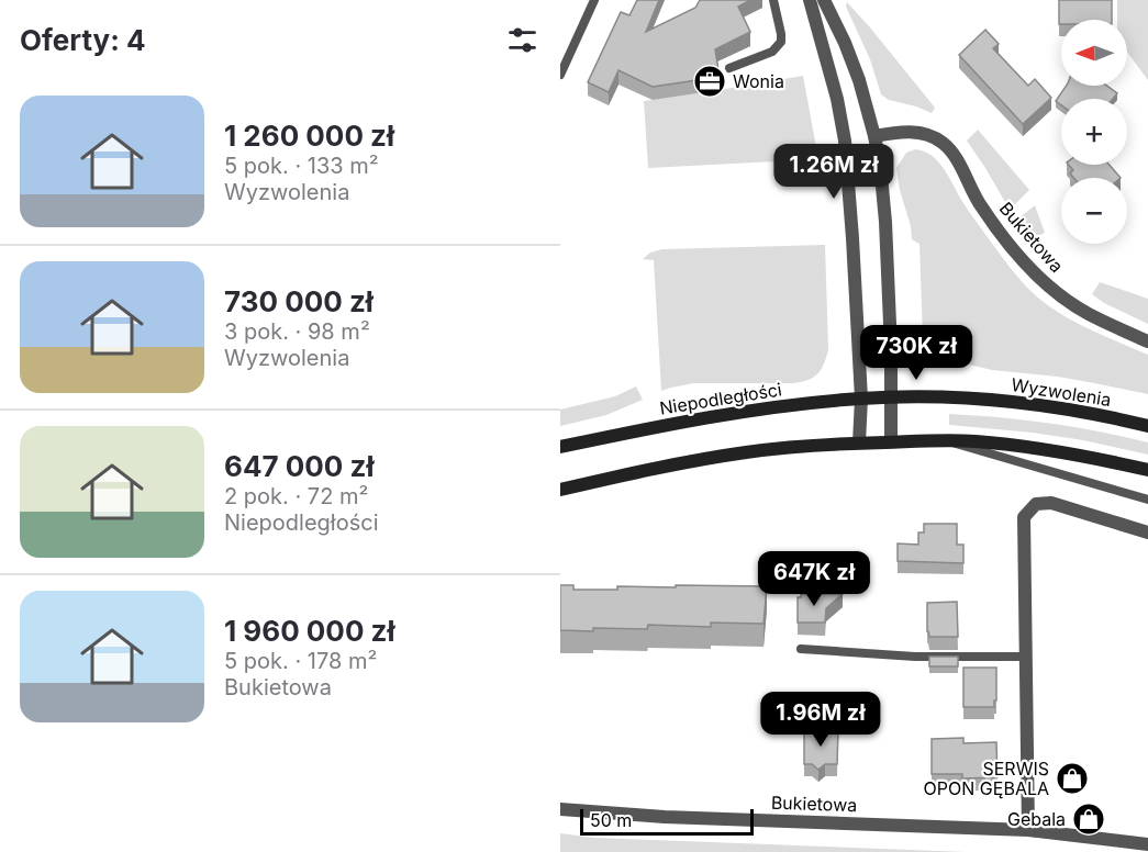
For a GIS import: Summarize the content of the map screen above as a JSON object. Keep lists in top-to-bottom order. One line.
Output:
{"streets":{"main road":["Wyzwolenia","Niepodległości"],"street":["Bukietowa"]},"crossings":[["Wyzwolenia","Niepodległości"]],"places":{"office":["Wonia"],"shop":["SERWIS OPON GĘBALA","Gebala"]},"scale_bar":"50 m","north":"left","page":{"heading":"Oferty: 4","map_buttons":["+","−"],"list":[{"name":"1 260 000 zł","note":"5 pok. · 133 m² · Wyzwolenia"},{"name":"730 000 zł","note":"3 pok. · 98 m² · Wyzwolenia"},{"name":"647 000 zł","note":"2 pok. · 72 m² · Niepodległości"},{"name":"1 960 000 zł","note":"5 pok. · 178 m² · Bukietowa"}],"price":["1.26M zł","730K zł","647K zł","1.96M zł"],"scale":"50 m"}}
